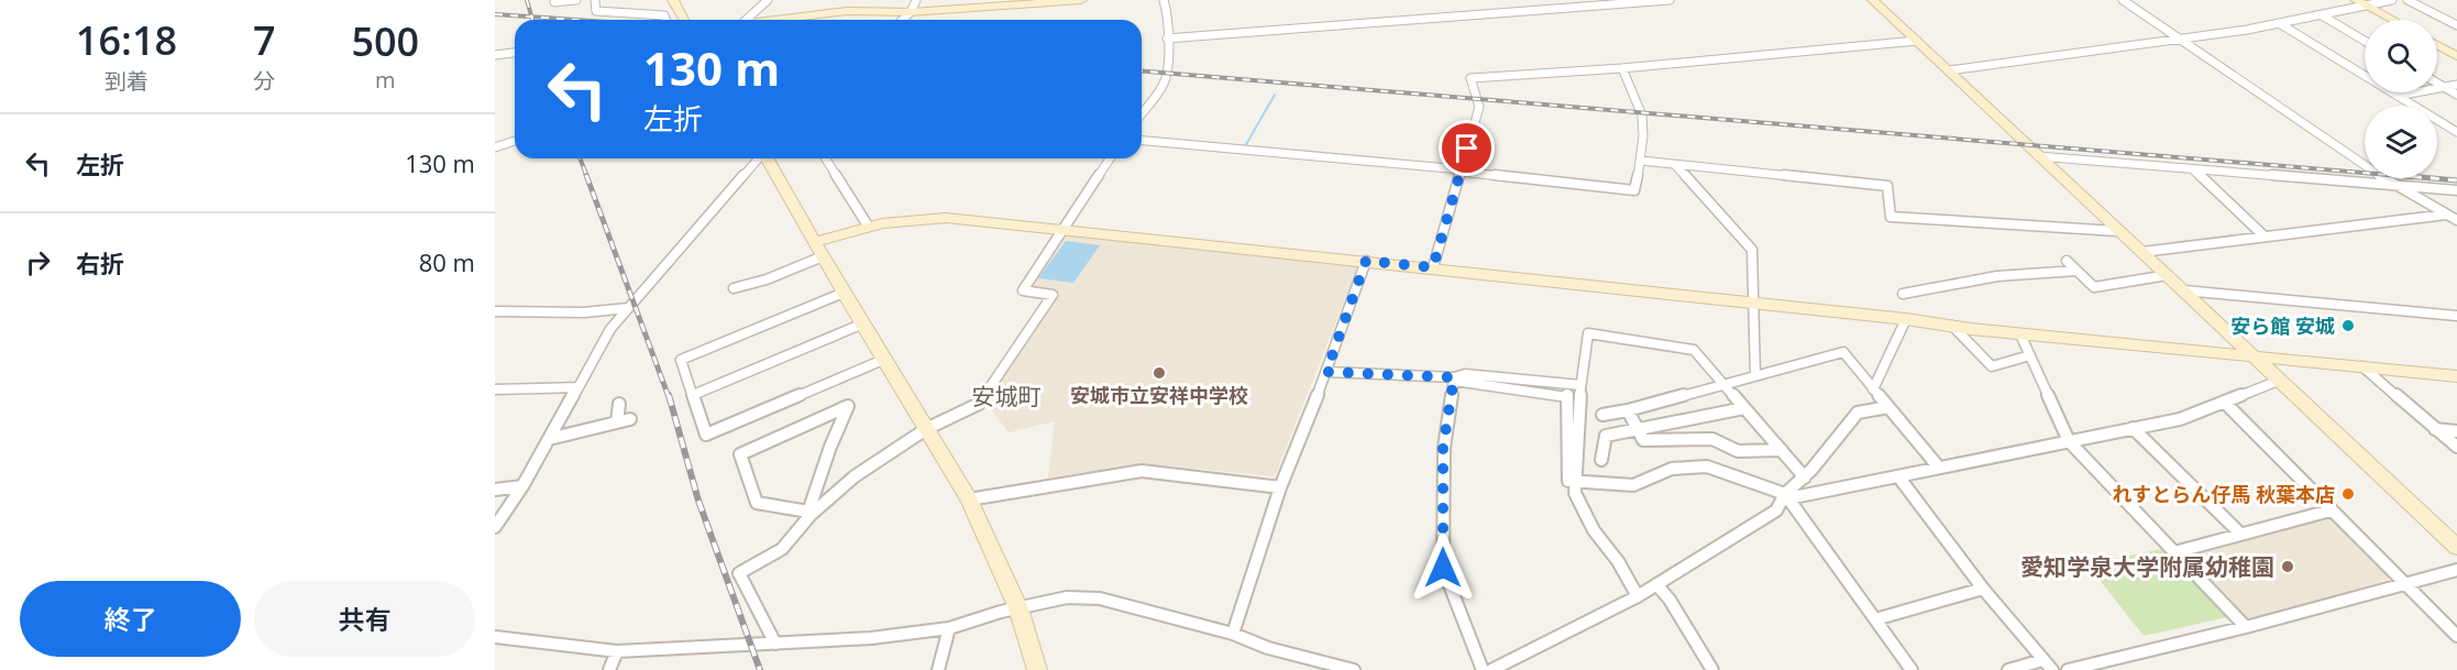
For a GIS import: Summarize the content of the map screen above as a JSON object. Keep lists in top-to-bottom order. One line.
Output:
{"districts":["安城町"],"places":["安ら館 安城","安城市立安祥中学校","れすとらん仔馬 秋葉本店","愛知学泉大学附属幼稚園"],"page":{"eta":["16:18","到着","7","分","500","m"],"turn":["130 m","左折"],"list":[{"name":"左折","value":"130 m"},{"name":"右折","value":"80 m"}],"buttons":["終了","共有"]}}
